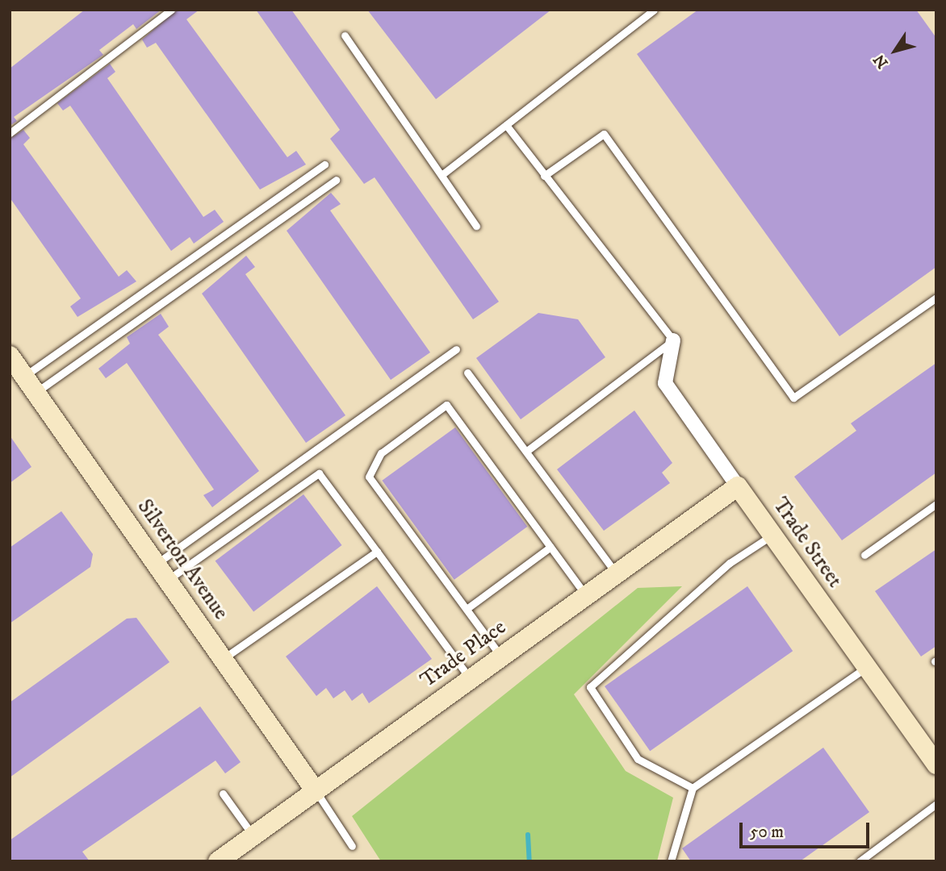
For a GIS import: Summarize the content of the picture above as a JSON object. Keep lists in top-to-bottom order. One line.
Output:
{"streets":{"street":["Trade Street","Silverton Avenue","Trade Place"]},"crossings":[["Trade Street","Trade Place"],["Silverton Avenue","Trade Place"]],"scale_bar":"50 m","north":"bottom left"}
